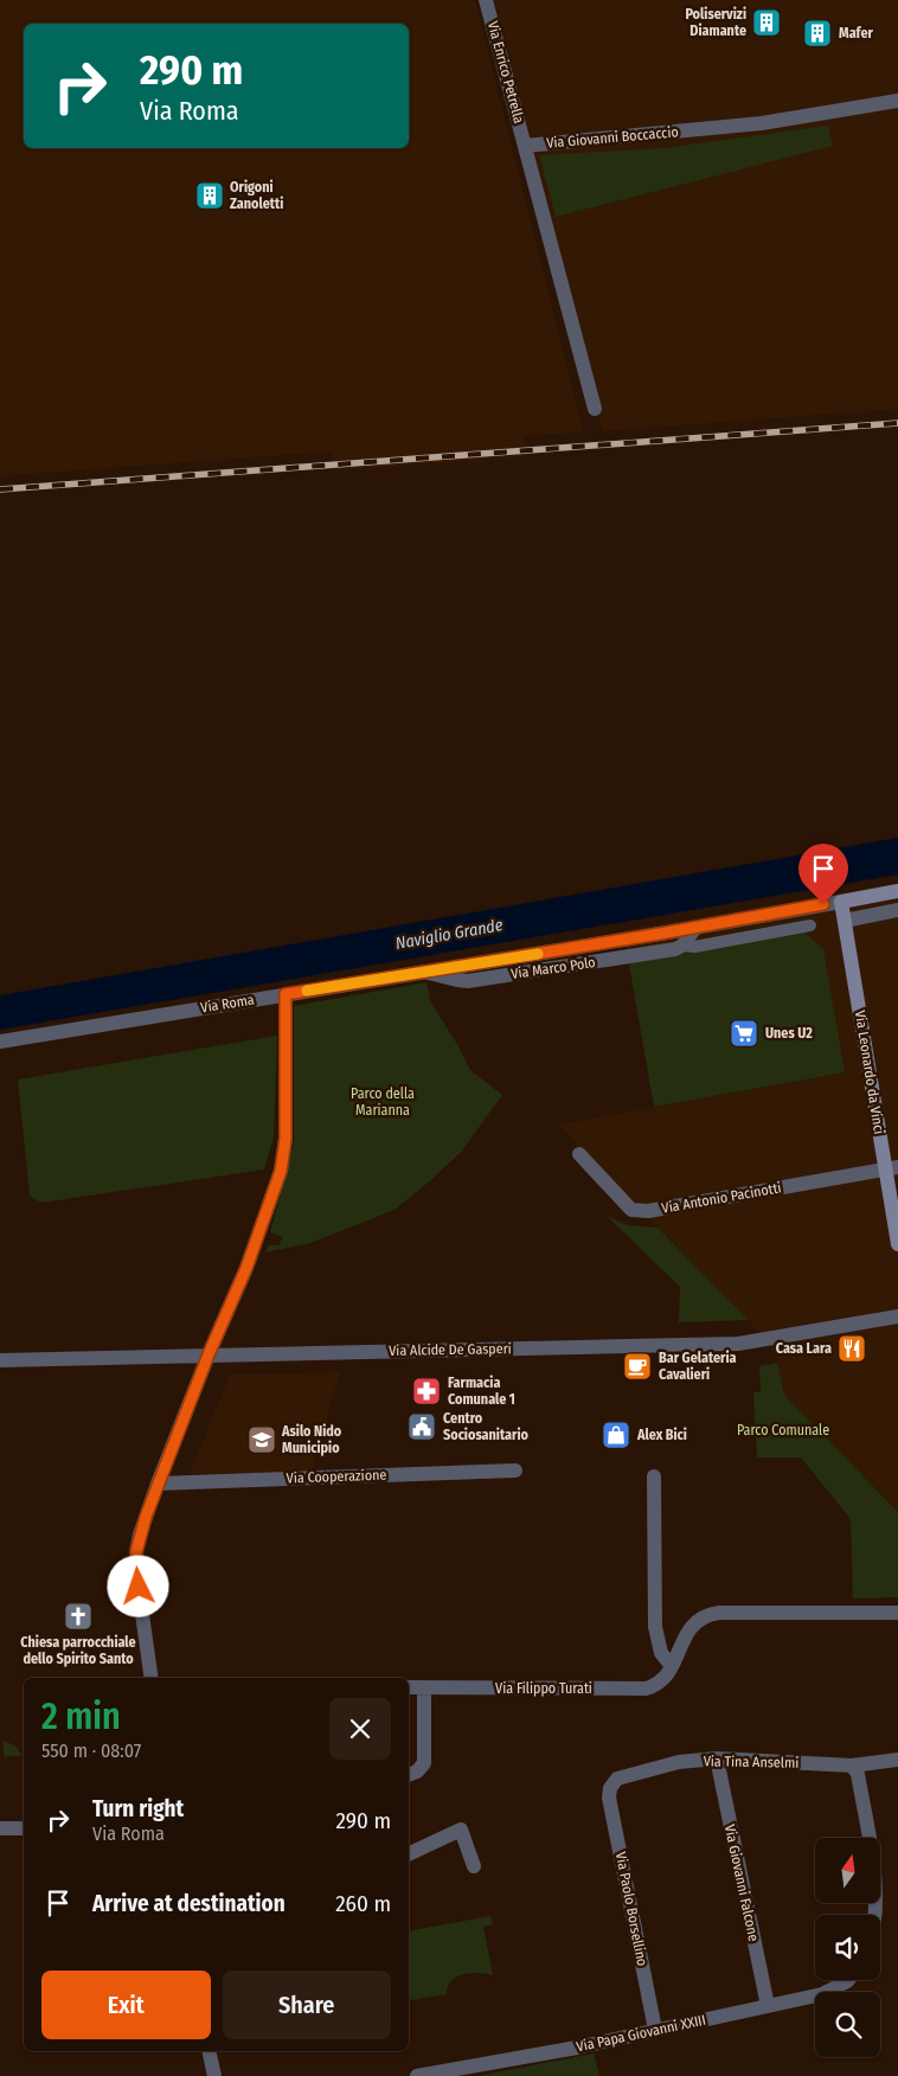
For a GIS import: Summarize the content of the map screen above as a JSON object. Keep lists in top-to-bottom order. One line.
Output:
{"streets":{"main road":["Via Leonardo da Vinci"],"street":["Via Enrico Petrella","Via Giovanni Boccaccio","Via Marco Polo","Via Roma","Via Antonio Pacinotti","Via Alcide De Gasperi","Via Cooperazione","Via Filippo Turati","Via Tina Anselmi","Via Giovanni Falcone","Via Paolo Borsellino","Via Papa Giovanni XXIII"]},"crossings":[["Via Enrico Petrella","Via Giovanni Boccaccio"],["Via Marco Polo","Via Roma"],["Via Roma","Via Leonardo da Vinci"],["Via Leonardo da Vinci","Via Antonio Pacinotti"],["Via Tina Anselmi","Via Giovanni Falcone"],["Via Tina Anselmi","Via Paolo Borsellino"],["Via Giovanni Falcone","Via Papa Giovanni XXIII"],["Via Paolo Borsellino","Via Papa Giovanni XXIII"]],"water":["Naviglio Grande"],"parks":["Parco della Marianna","Parco Comunale"],"places":{"building":["Poliservizi Diamante","Mafer","Origoni Zanoletti"],"supermarket":["Unes U2"],"restaurant":["Casa Lara"],"cafe":["Bar Gelateria Cavalieri"],"pharmacy":["Farmacia Comunale 1"],"public building":["Centro Sociosanitario"],"shop":["Alex Bici"],"school or university":["Asilo Nido Municipio"],"church":["Chiesa parrocchiale dello Spirito Santo"]},"north":"top","page":{"turn":["290 m","Via Roma"],"heading":["2 min","550 m · 08:07"],"list":[{"name":"Turn right","note":"Via Roma","value":"290 m"},{"name":"Arrive at destination","value":"260 m"}],"buttons":["Exit","Share"]}}
